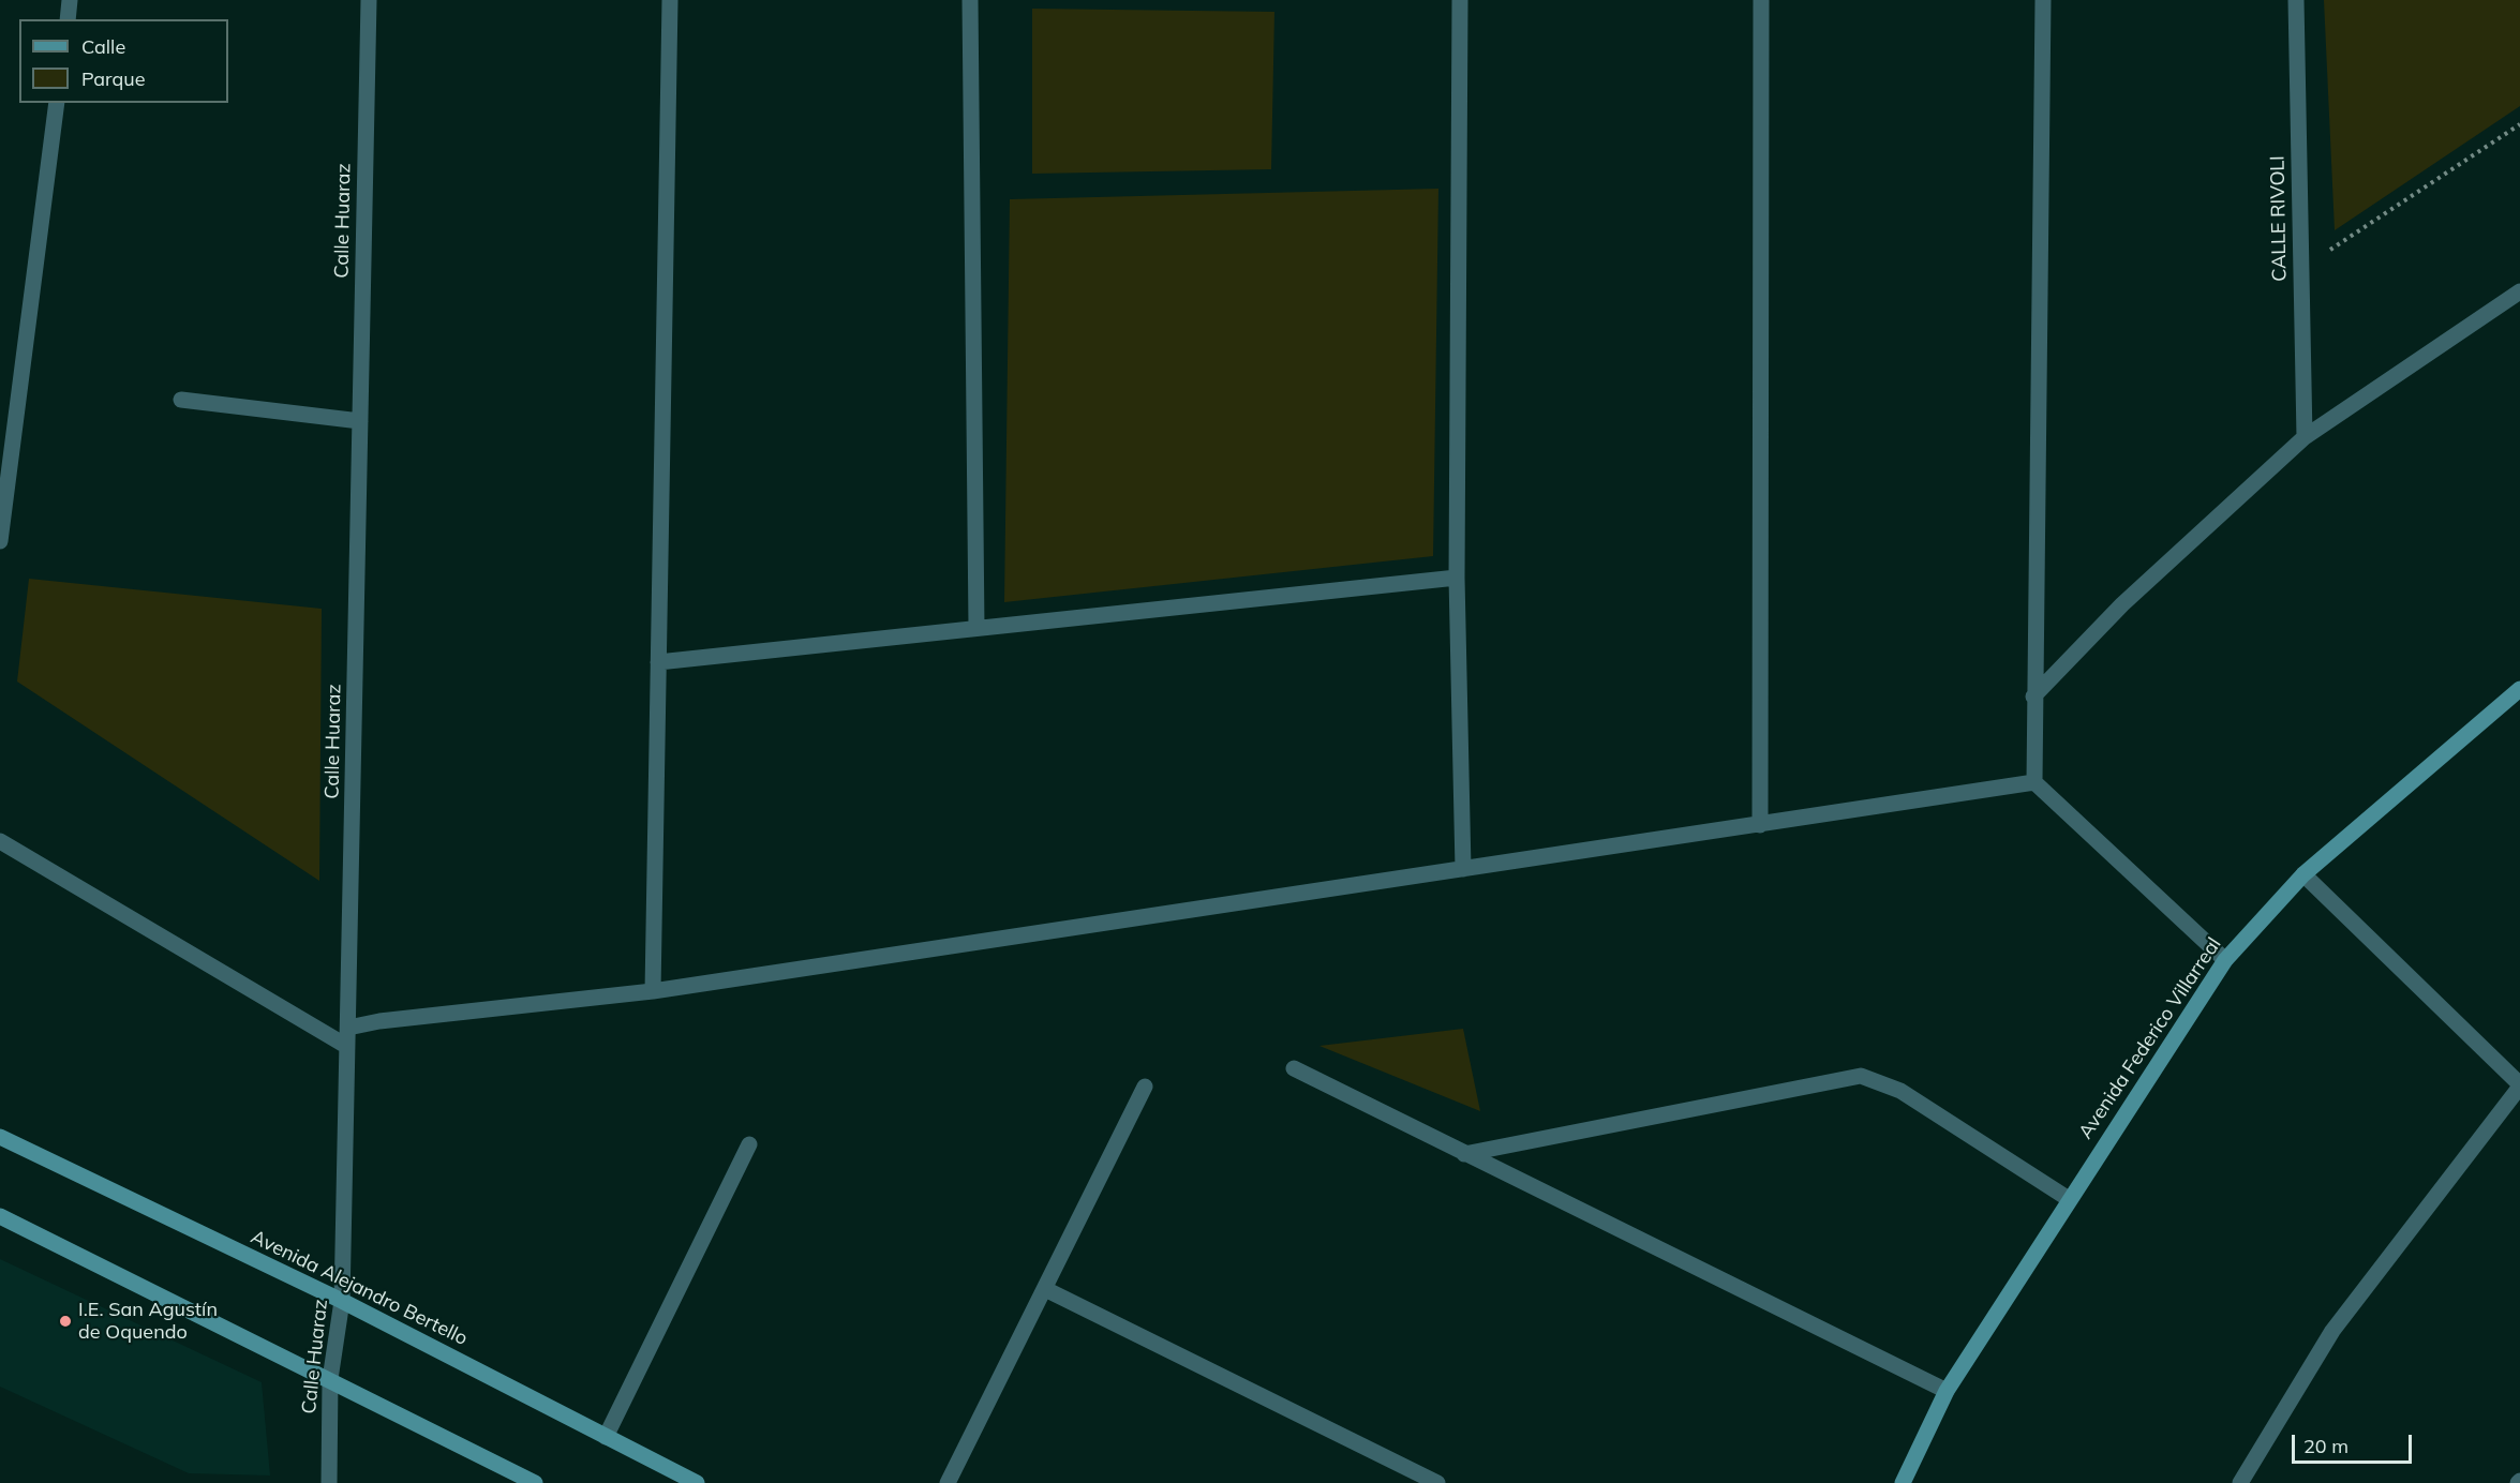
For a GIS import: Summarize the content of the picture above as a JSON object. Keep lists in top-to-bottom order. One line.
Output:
{"streets":{"main road":["Avenida Federico Villarreal","Avenida Alejandro Bertello"],"street":["CALLE RIVOLI","Calle Huaraz"]},"crossings":[["Calle Huaraz","Avenida Alejandro Bertello"]],"places":["I.E. San Agustín de Oquendo"],"legend":["Calle","Parque"],"scale_bar":"20 m"}
